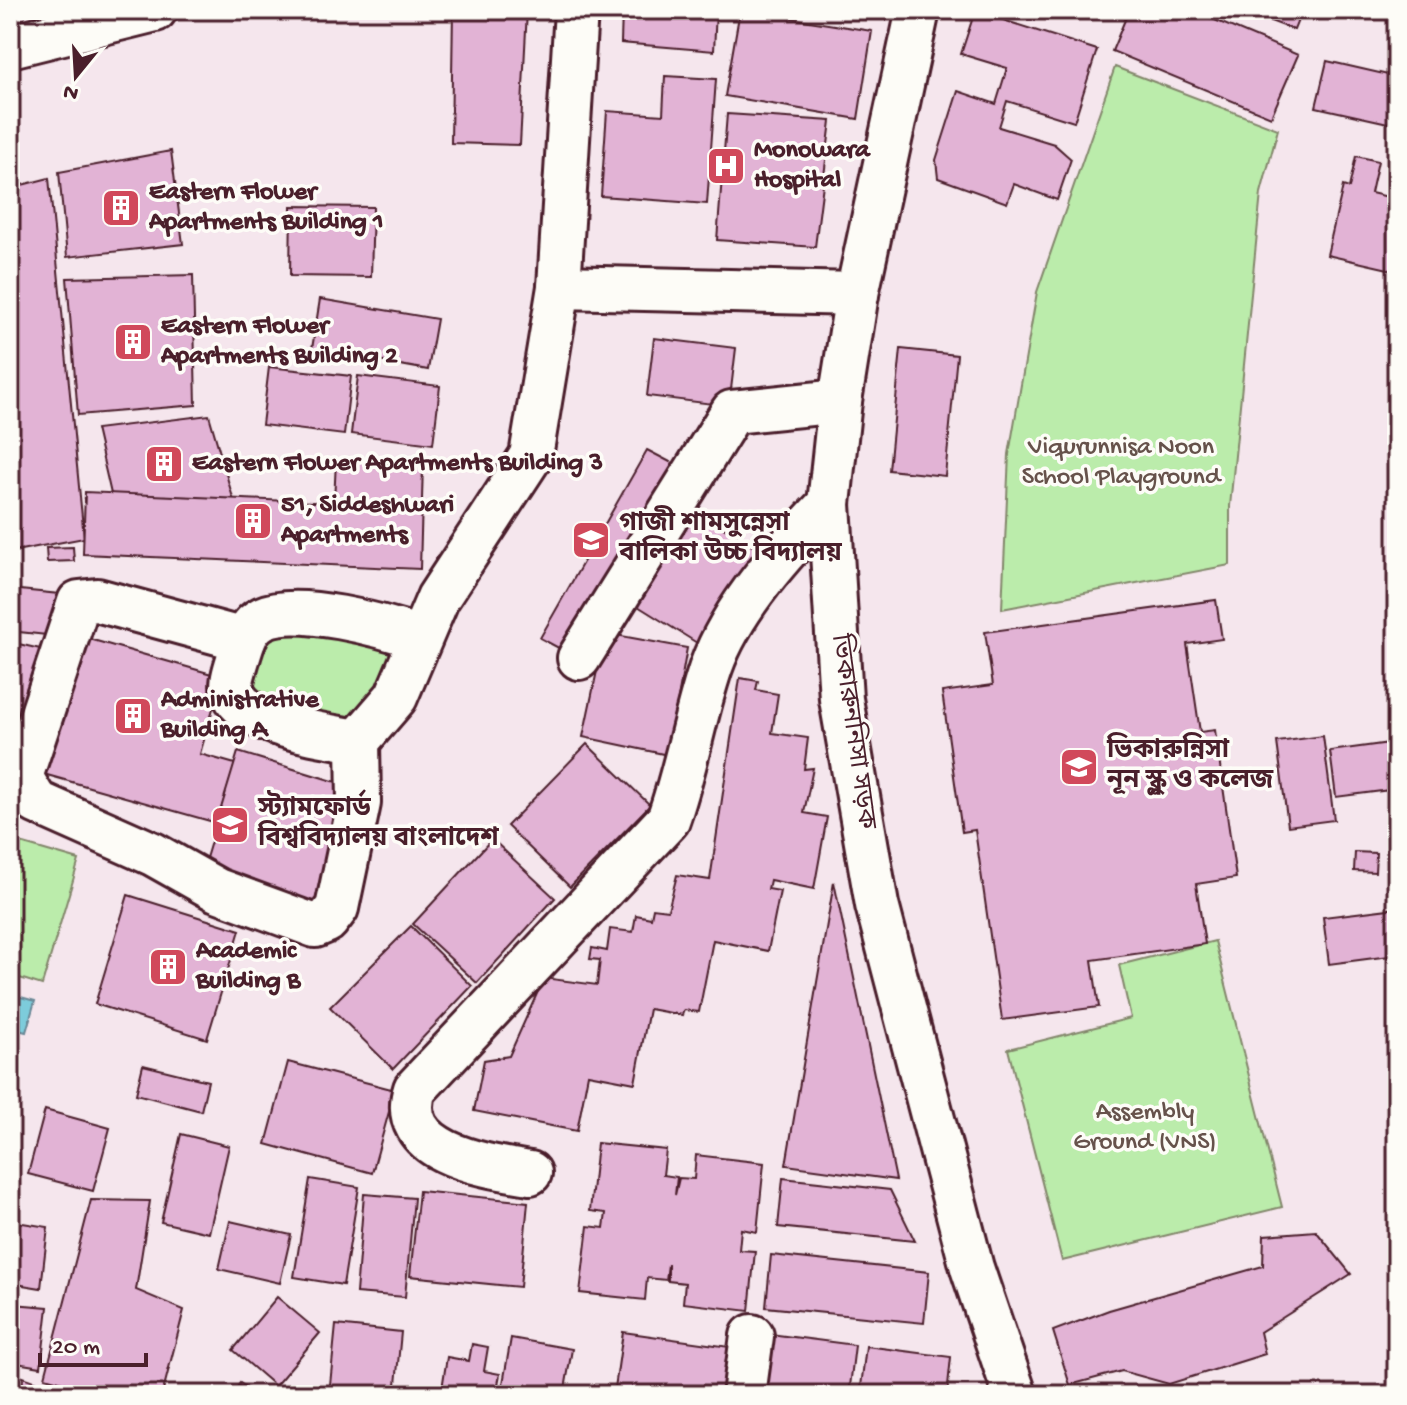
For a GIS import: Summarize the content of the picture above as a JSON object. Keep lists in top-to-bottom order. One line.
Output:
{"streets":{"street":["ভিকারুননিসা সড়ক"]},"parks":["Viqurunnisa Noon School Playground","Assembly Ground (VNS)"],"places":{"hospital":["Monowara Hospital"],"building":["Eastern Flower Apartments Building 1","Eastern Flower Apartments Building 2","Eastern Flower Apartments Building 3","51, Siddeshwari Apartments","Administrative Building A","Academic Building B"],"school or university":["গাজী শামসুন্নেসা বালিকা উচ্চ বিদ্যালয়","ভিকারুন্নিসা নূন স্কুল ও কলেজ","স্ট্যামফোর্ড বিশ্ববিদ্যালয় বাংলাদেশ"]},"scale_bar":"20 m","north":"bottom"}
